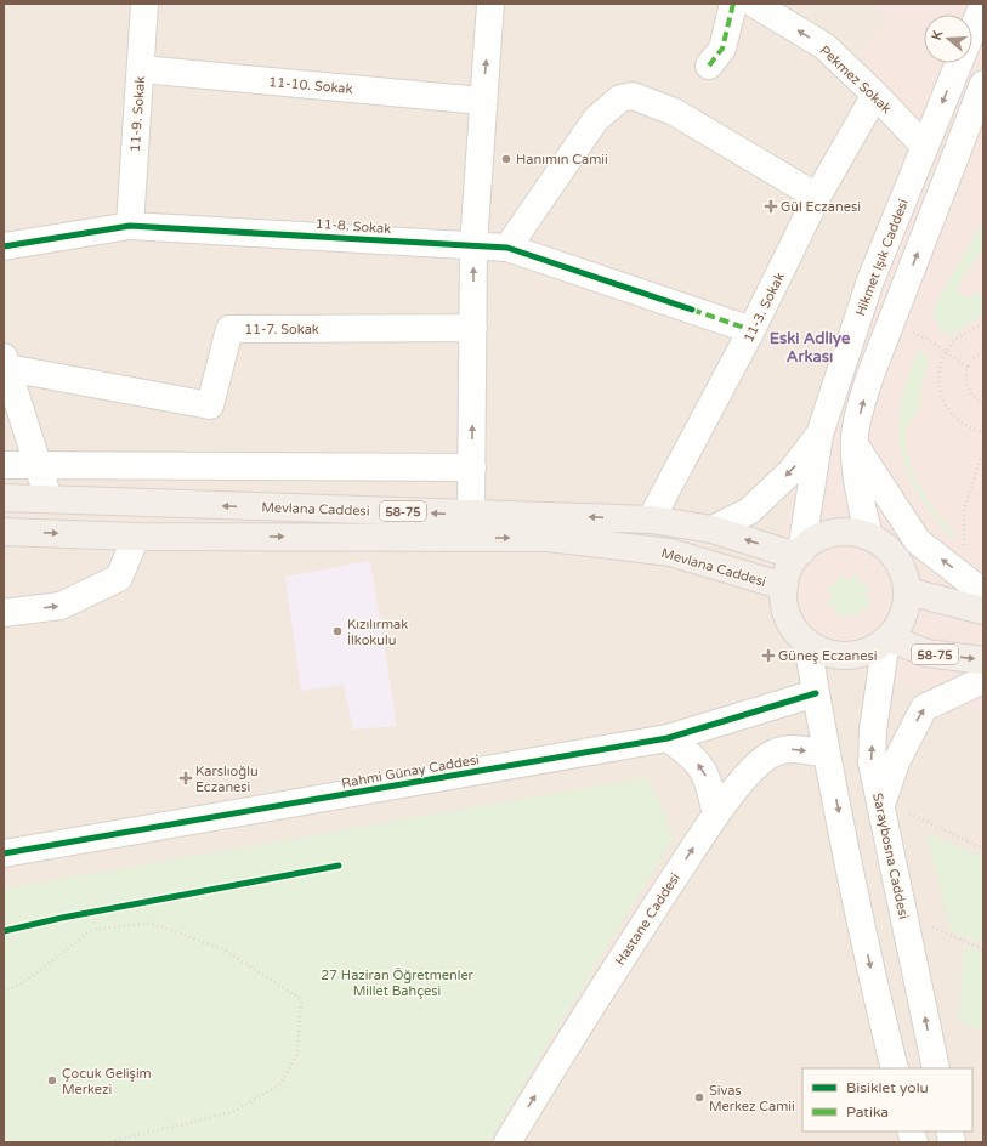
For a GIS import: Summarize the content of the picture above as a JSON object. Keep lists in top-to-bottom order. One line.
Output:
{"streets":{"main road":["Mevlana Caddesi","58-75"],"street":["Pekmez Sokak","11-10. Sokak","11-9. Sokak","11-8. Sokak","Hikmet Işık Caddesi","11-3. Sokak","11-7. Sokak","Rahmi Günay Caddesi","Saraybosna Caddesi","Hastane Caddesi"]},"crossings":[["Pekmez Sokak","Hikmet Işık Caddesi"],["Pekmez Sokak","11-3. Sokak"],["11-10. Sokak","11-9. Sokak"],["11-9. Sokak","11-8. Sokak"],["11-8. Sokak","11-3. Sokak"],["Hikmet Işık Caddesi","Mevlana Caddesi"],["Hikmet Işık Caddesi","58-75"],["Hikmet Işık Caddesi","Saraybosna Caddesi"],["11-3. Sokak","Mevlana Caddesi"],["Mevlana Caddesi","58-75"],["Mevlana Caddesi","Saraybosna Caddesi"],["58-75","Saraybosna Caddesi"]],"one_way":["Pekmez Sokak","Hastane Caddesi"],"districts":["Eski Adliye Arkası"],"parks":["27 Haziran Öğretmenler Millet Bahçesi"],"places":{"other":["Hanımın Camii","Kızılırmak İlkokulu","Çocuk Gelişim Merkezi","Sivas Merkez Camii"],"health":["Gül Eczanesi","Güneş Eczanesi","Karslıoğlu Eczanesi"]},"legend":["Bisiklet yolu","Patika"],"north":"left"}
